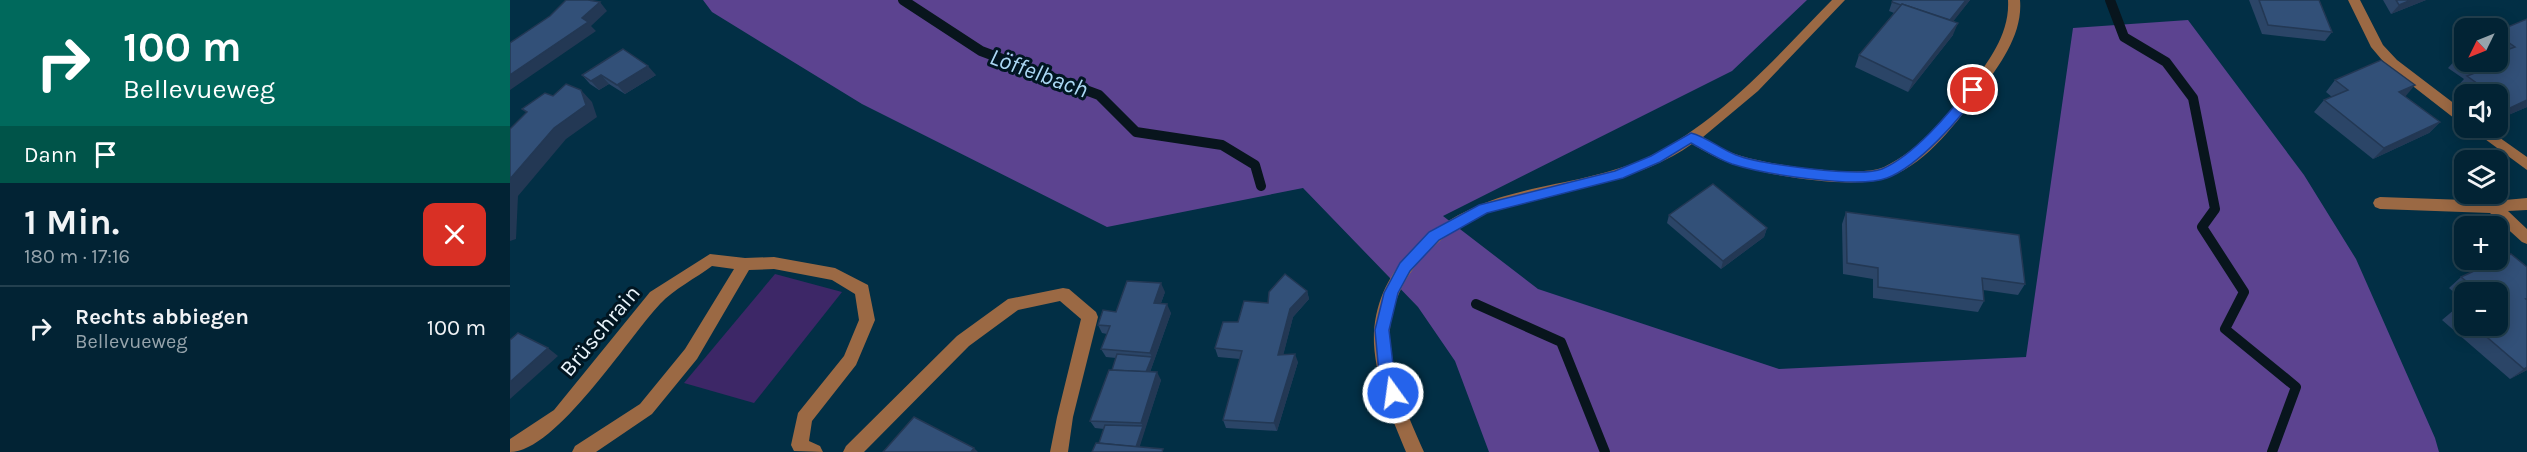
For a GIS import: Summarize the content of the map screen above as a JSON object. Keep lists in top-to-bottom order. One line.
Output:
{"streets":{"street":["Brüschrain"]},"water":["Löffelbach"],"north":"bottom left","page":{"turn":["100 m","Bellevueweg"],"map_buttons":["+","−"],"then":"Dann","heading":["1 Min.","180 m · 17:16"],"list":[{"name":"Rechts abbiegen","note":"Bellevueweg","value":"100 m"}]}}
